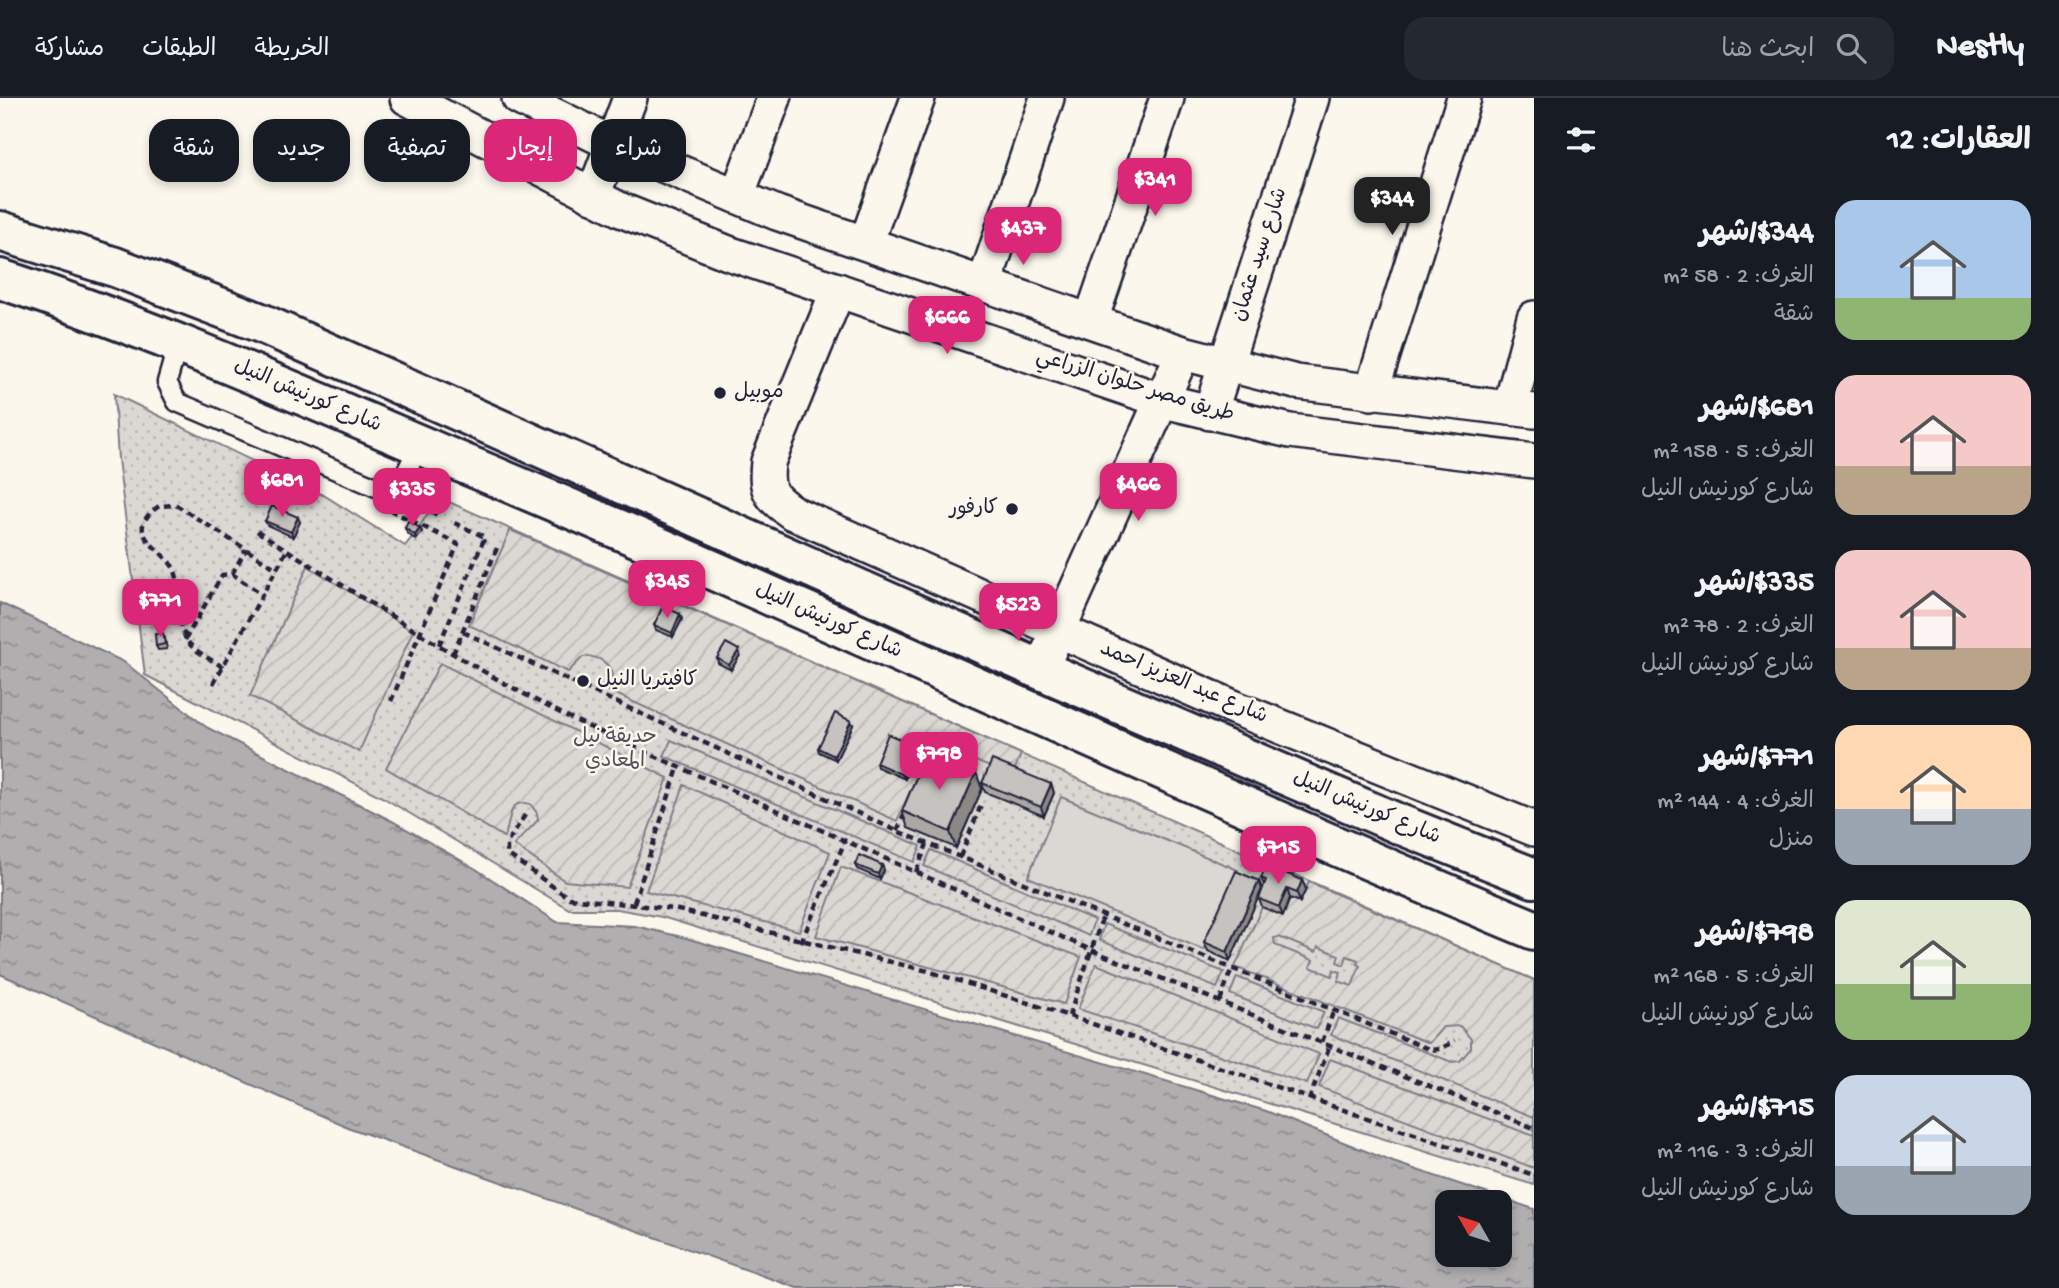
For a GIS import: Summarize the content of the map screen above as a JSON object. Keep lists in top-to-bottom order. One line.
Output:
{"streets":{"highway":["شارع كورنيش النيل"],"street":["شارع سيد عثمان","طريق مصر حلوان الزراعي","شارع عبد العزيز احمد"]},"crossings":[["شارع سيد عثمان","طريق مصر حلوان الزراعي"],["طريق مصر حلوان الزراعي","شارع عبد العزيز احمد"]],"parks":["حديقة نيل المعادي"],"places":["موبيل","كارفور","كافيتريا النيل"],"north":"top left","page":{"header":"Nestly","search":"ابحث هنا","nav":["الخريطة","الطبقات","مشاركة"],"heading":"العقارات: 12","chip":["شراء","إيجار","تصفية","جديد","شقة"],"price":["$341","$344","$437","$666","$681","$466","$335","$345","$771","$523","$798","$715"],"list":[{"name":"$344/شهر","note":"الغرف: 2 · 58 m² · شقة"},{"name":"$681/شهر","note":"الغرف: 5 · 158 m² · شارع كورنيش النيل"},{"name":"$335/شهر","note":"الغرف: 2 · 78 m² · شارع كورنيش النيل"},{"name":"$771/شهر","note":"الغرف: 4 · 144 m² · منزل"},{"name":"$798/شهر","note":"الغرف: 5 · 168 m² · شارع كورنيش النيل"},{"name":"$715/شهر","note":"الغرف: 3 · 116 m² · شارع كورنيش النيل"}]}}
